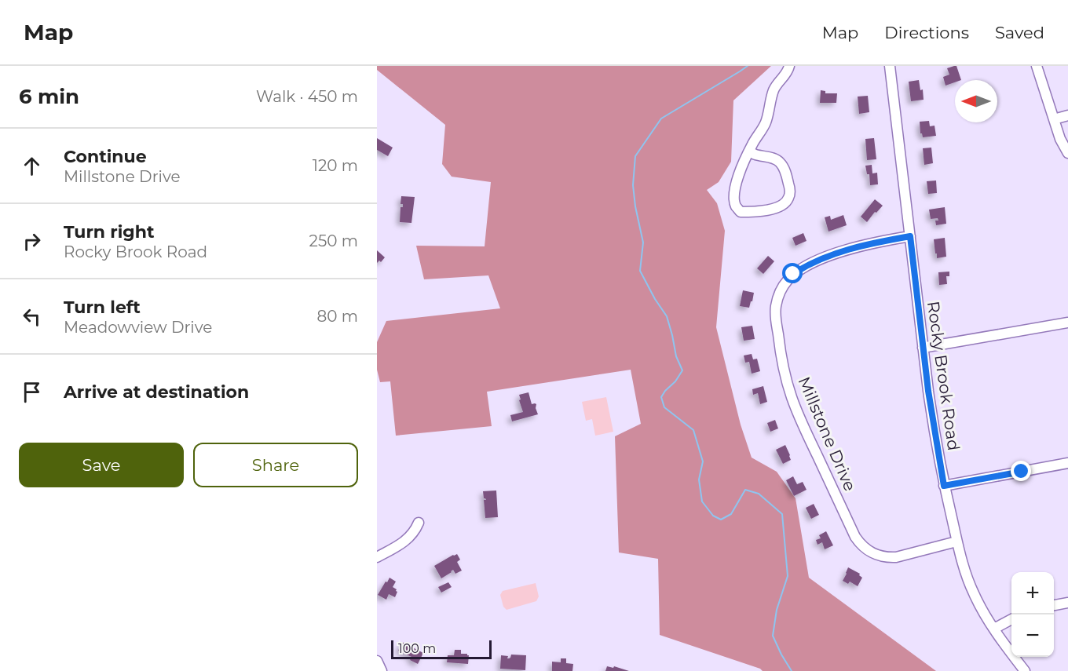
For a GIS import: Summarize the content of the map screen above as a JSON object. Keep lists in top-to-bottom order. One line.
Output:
{"streets":{"street":["Rocky Brook Road","Millstone Drive"]},"crossings":[["Rocky Brook Road","Millstone Drive"]],"scale_bar":"100 m","north":"left","page":{"header":"Map","nav":["Map","Directions","Saved"],"heading":["6 min","Walk · 450 m"],"list":[["Continue","Millstone Drive","120 m"],["Turn right","Rocky Brook Road","250 m"],["Turn left","Meadowview Drive","80 m"],"Arrive at destination"],"buttons":["Save","Share"],"map_buttons":["+","−"],"scale":"100 m"}}
